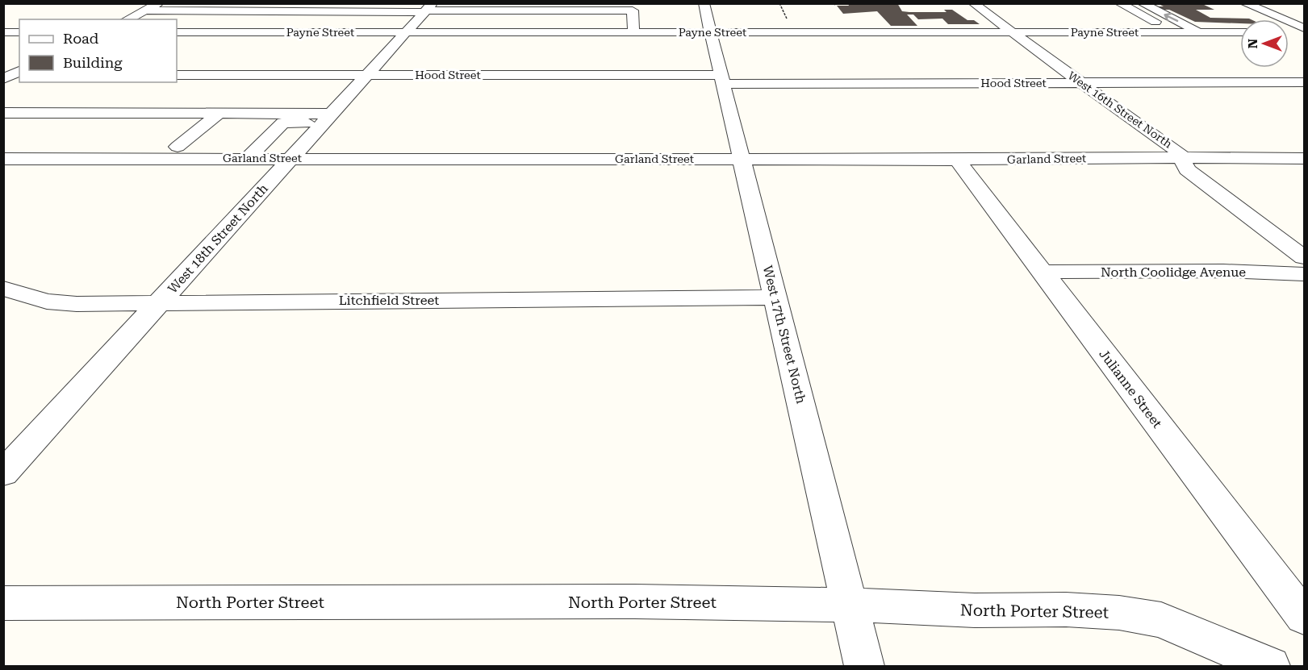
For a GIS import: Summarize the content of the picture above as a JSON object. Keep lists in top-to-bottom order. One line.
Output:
{"streets":{"street":["Payne Street","Hood Street","West 16th Street North","Garland Street","West 18th Street North","North Coolidge Avenue","Litchfield Street","West 17th Street North","Julianne Street","North Porter Street"]},"crossings":[["Payne Street","West 16th Street North"],["Payne Street","West 18th Street North"],["Payne Street","West 17th Street North"],["Hood Street","West 16th Street North"],["Hood Street","West 18th Street North"],["Hood Street","West 17th Street North"],["West 16th Street North","Garland Street"],["Garland Street","West 18th Street North"],["Garland Street","West 17th Street North"],["Garland Street","Julianne Street"],["West 18th Street North","Litchfield Street"],["North Coolidge Avenue","Julianne Street"],["Litchfield Street","West 17th Street North"],["West 17th Street North","North Porter Street"]],"legend":["Road","Building"],"north":"left"}
